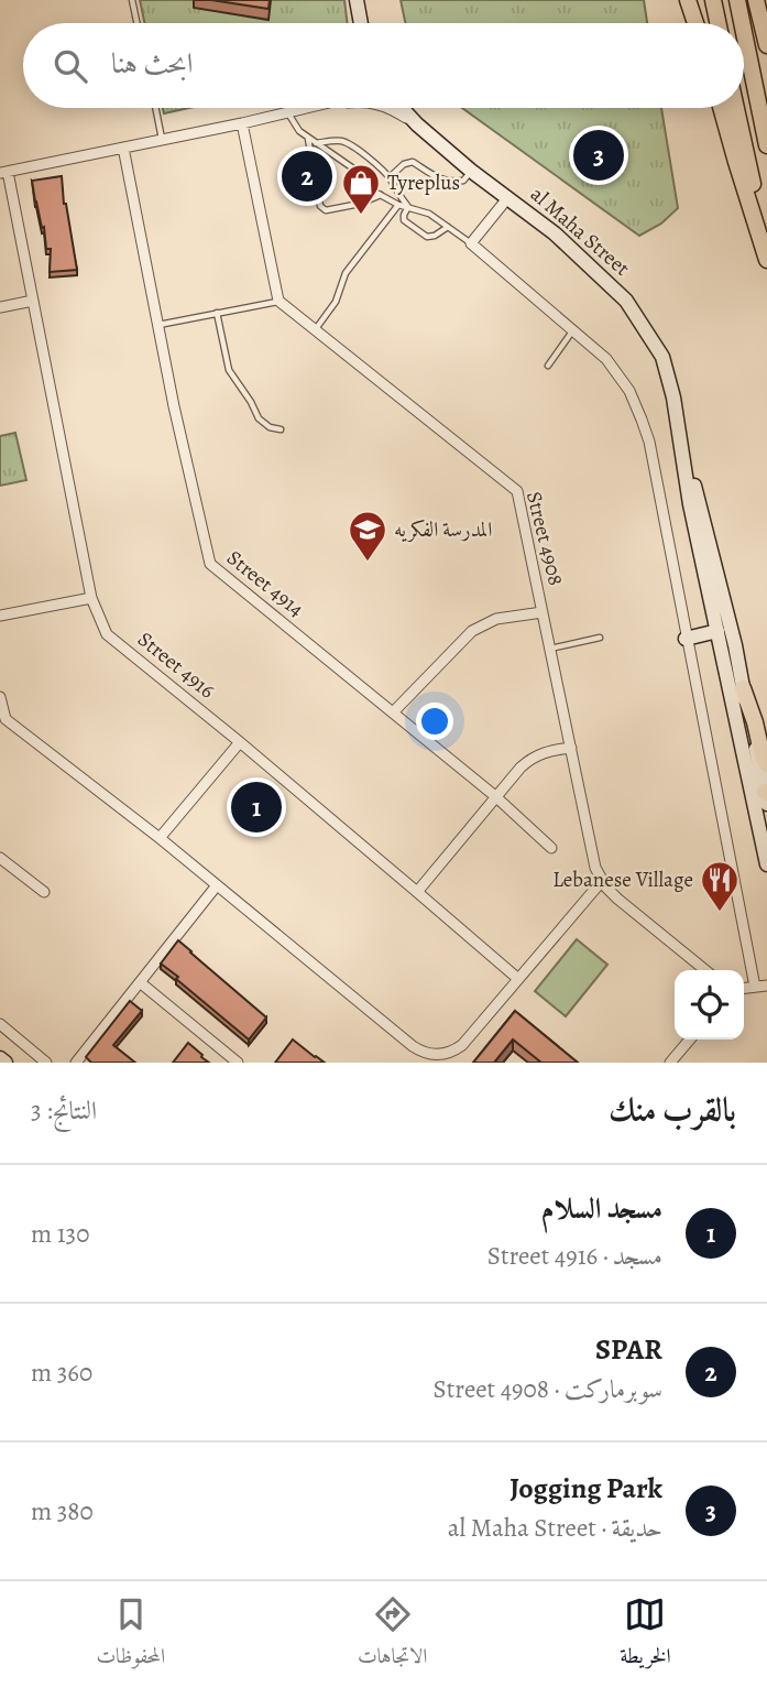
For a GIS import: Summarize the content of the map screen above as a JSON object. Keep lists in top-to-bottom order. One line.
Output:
{"streets":{"street":["al Maha Street","Street 4908","Street 4914","Street 4916"]},"places":{"shop":["Tyreplus"],"school or university":["المدرسة الفكريه"],"restaurant":["Lebanese Village"]},"page":{"search":"ابحث هنا","pins":["3","2","1"],"heading":["بالقرب منك","النتائج: 3"],"list":[{"mark":"1","name":"مسجد السلام","note":"مسجد · Street 4916","value":"130 m"},{"mark":"2","name":"SPAR","note":"سوبرماركت · Street 4908","value":"360 m"},{"mark":"3","name":"Jogging Park","note":"حديقة · al Maha Street","value":"380 m"}],"nav":["الخريطة","الاتجاهات","المحفوظات"]}}
